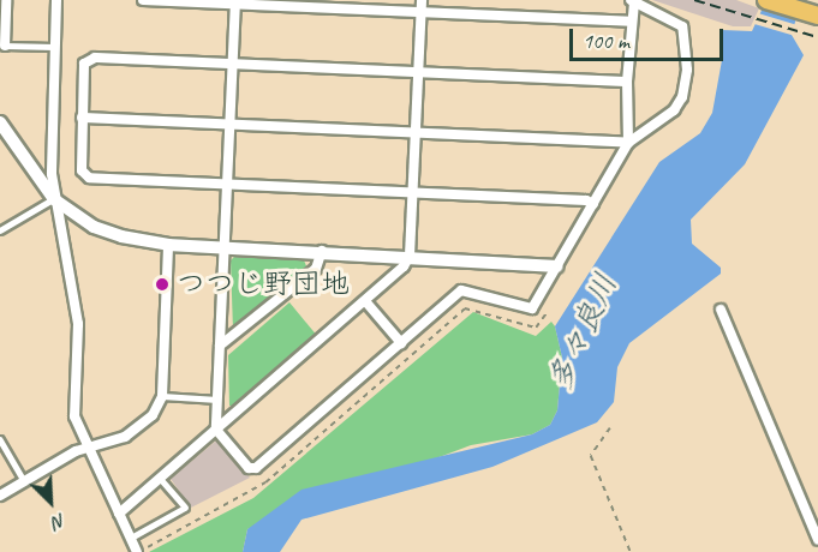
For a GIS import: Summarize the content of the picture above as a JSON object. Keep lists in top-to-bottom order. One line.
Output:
{"water":["多々良川"],"places":["つつじ野団地"],"scale_bar":"100 m","north":"bottom right"}
